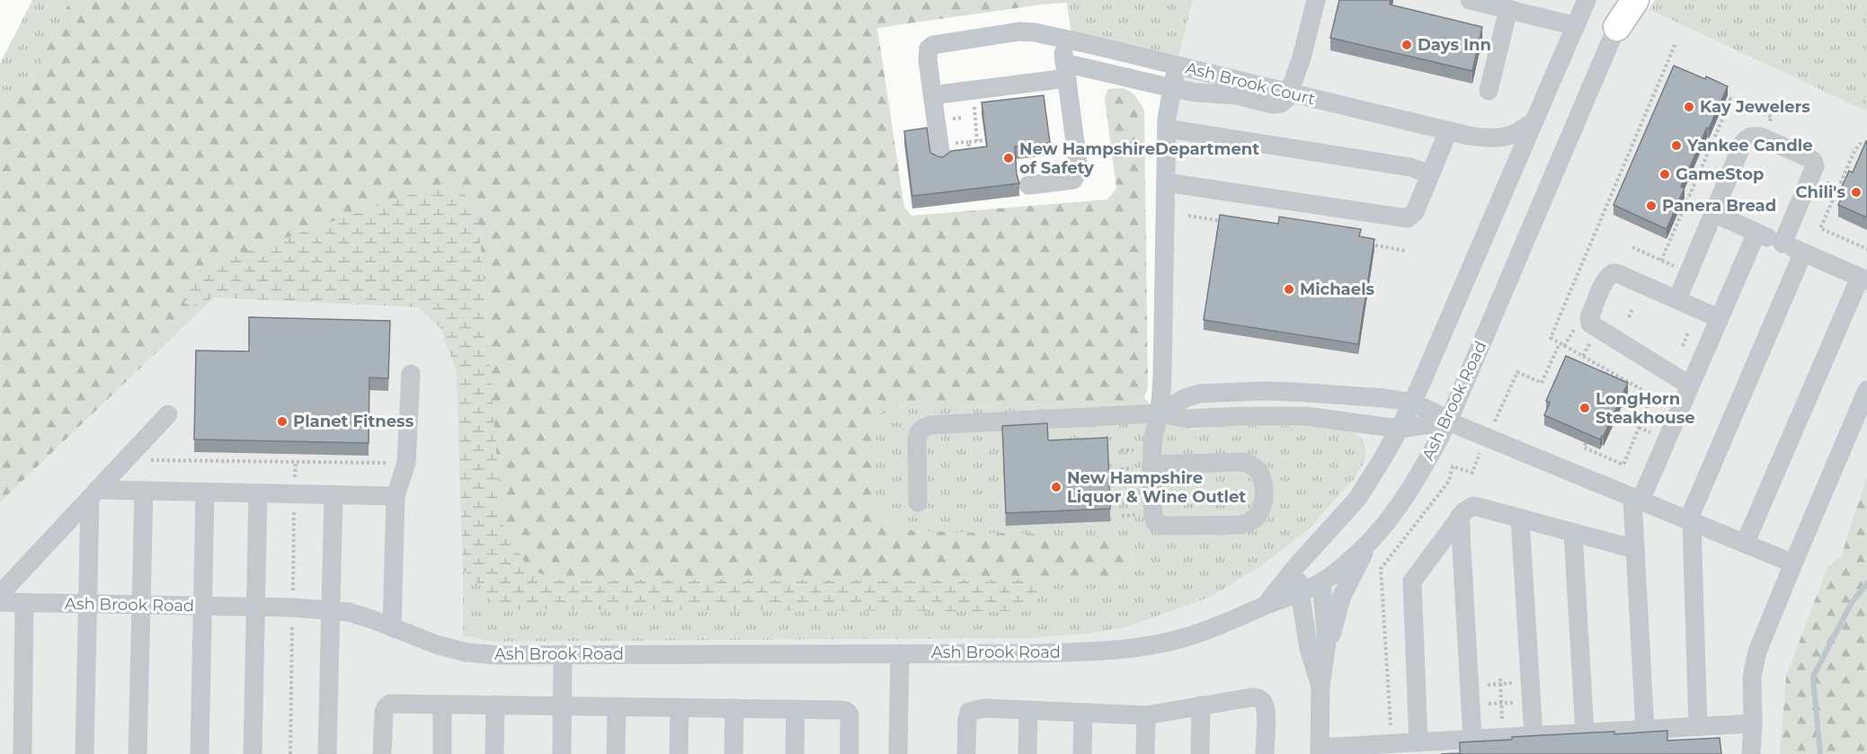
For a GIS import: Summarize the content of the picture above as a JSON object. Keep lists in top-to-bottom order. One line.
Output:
{"streets":{"street":["Ash Brook Court","Ash Brook Road"]},"places":["Days Inn","Kay Jewelers","Yankee Candle","New HampshireDepartment of Safety","GameStop","Chili's","Panera Bread","Michaels","LongHorn Steakhouse","Planet Fitness","New Hampshire Liquor & Wine Outlet"]}
